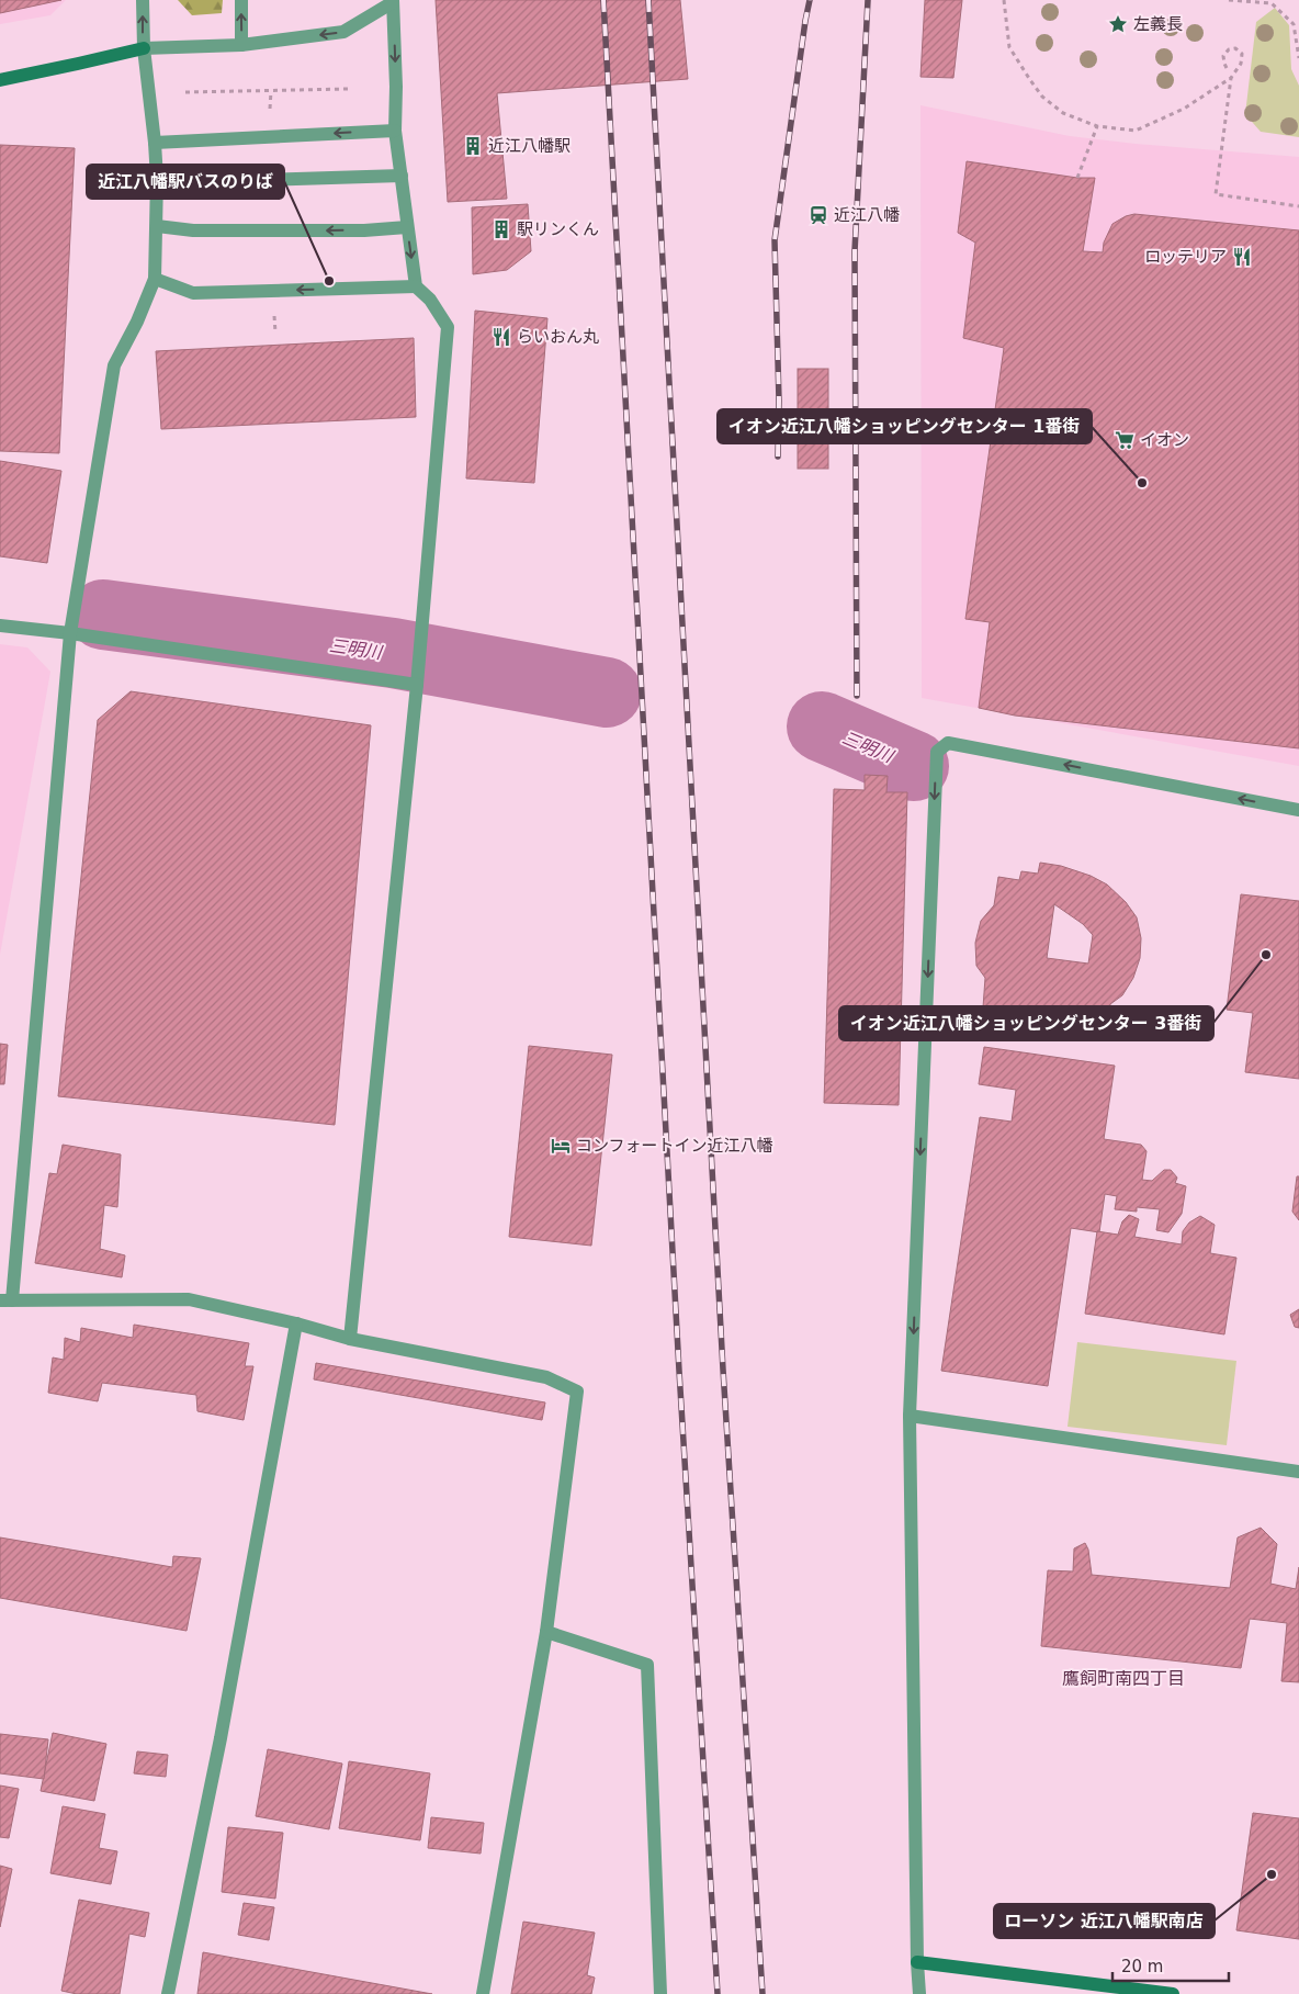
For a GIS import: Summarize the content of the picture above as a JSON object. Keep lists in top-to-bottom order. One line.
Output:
{"districts":["鷹飼町南四丁目"],"water":["三明川"],"places":{"place":["左義長"],"building":["近江八幡駅","駅リンくん"],"station":["近江八幡"],"restaurant":["ロッテリア","らいおん丸"],"other":["近江八幡駅バスのりば","イオン近江八幡ショッピングセンター 1番街","イオン近江八幡ショッピングセンター 3番街","ローソン 近江八幡駅南店"],"supermarket":["イオン"],"hotel":["コンフォートイン近江八幡"]},"scale_bar":"20 m"}
